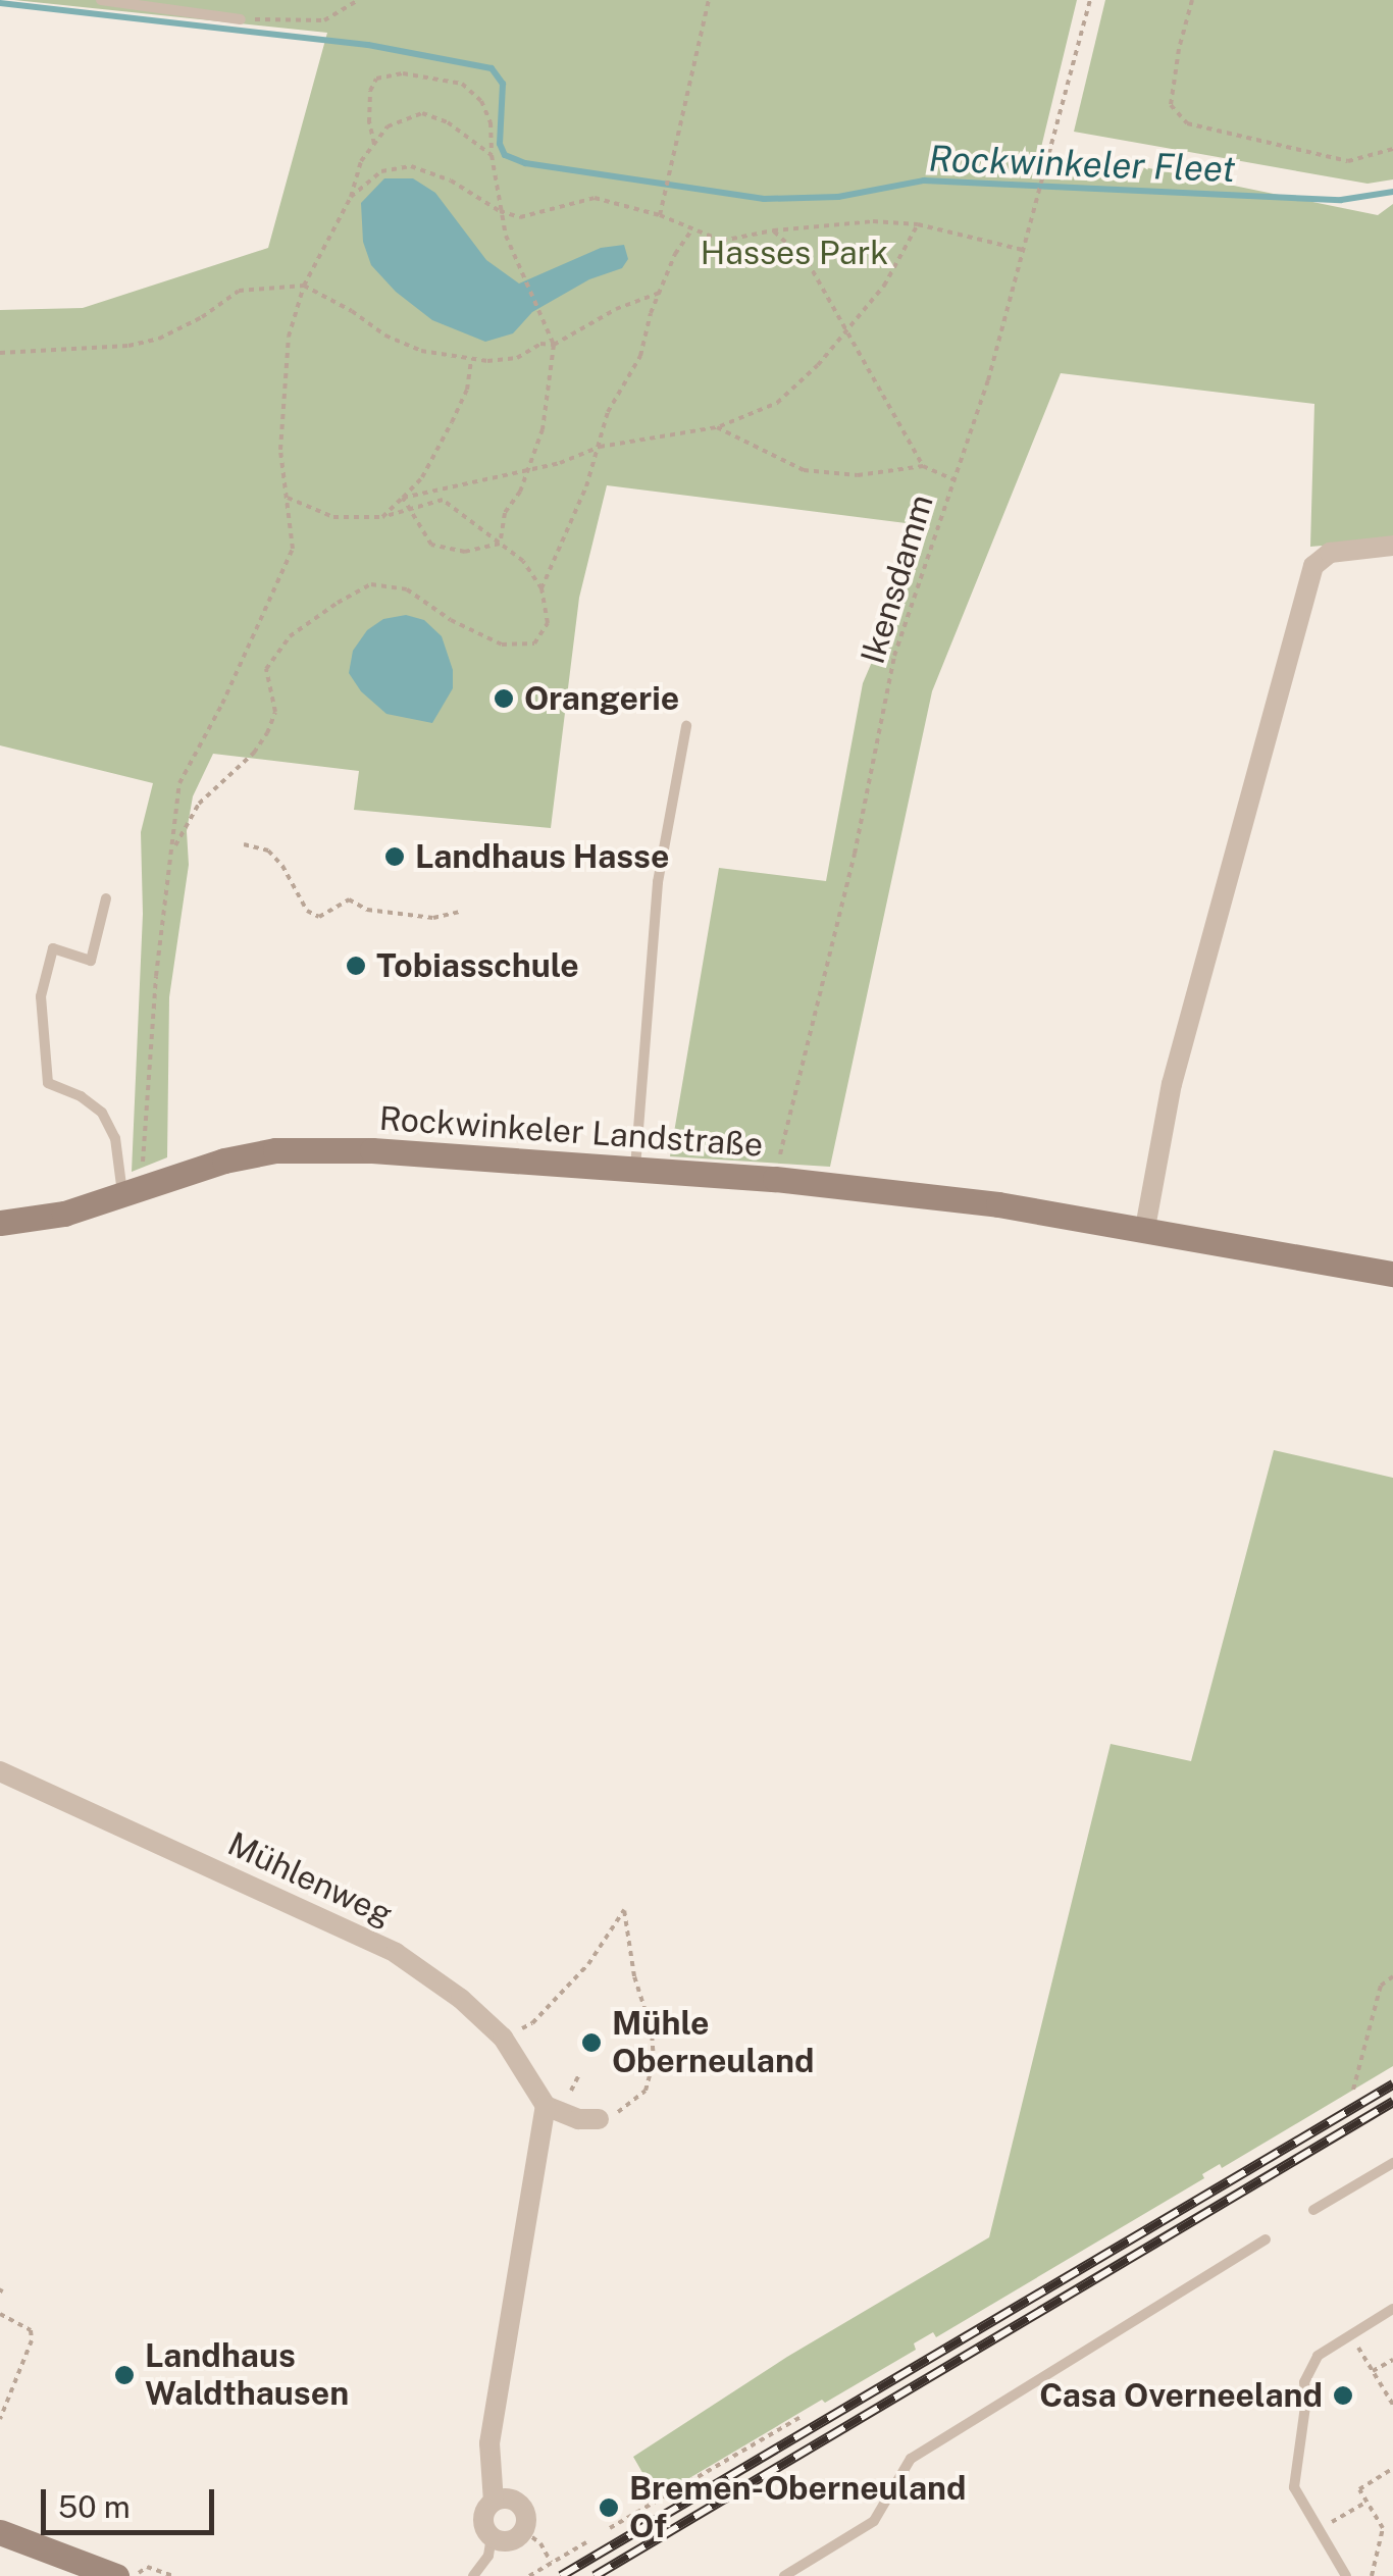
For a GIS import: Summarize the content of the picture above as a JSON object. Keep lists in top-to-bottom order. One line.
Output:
{"streets":{"main road":["Rockwinkeler Landstraße"],"street":["Mühlenweg"],"path":["Ikensdamm"]},"crossings":[["Ikensdamm","Rockwinkeler Landstraße"]],"water":["Rockwinkeler Fleet"],"parks":["Hasses Park"],"places":["Orangerie","Landhaus Hasse","Tobiasschule","Mühle Oberneuland","Landhaus Waldthausen","Casa Overneeland","Bremen-Oberneuland Of"],"scale_bar":"50 m"}
